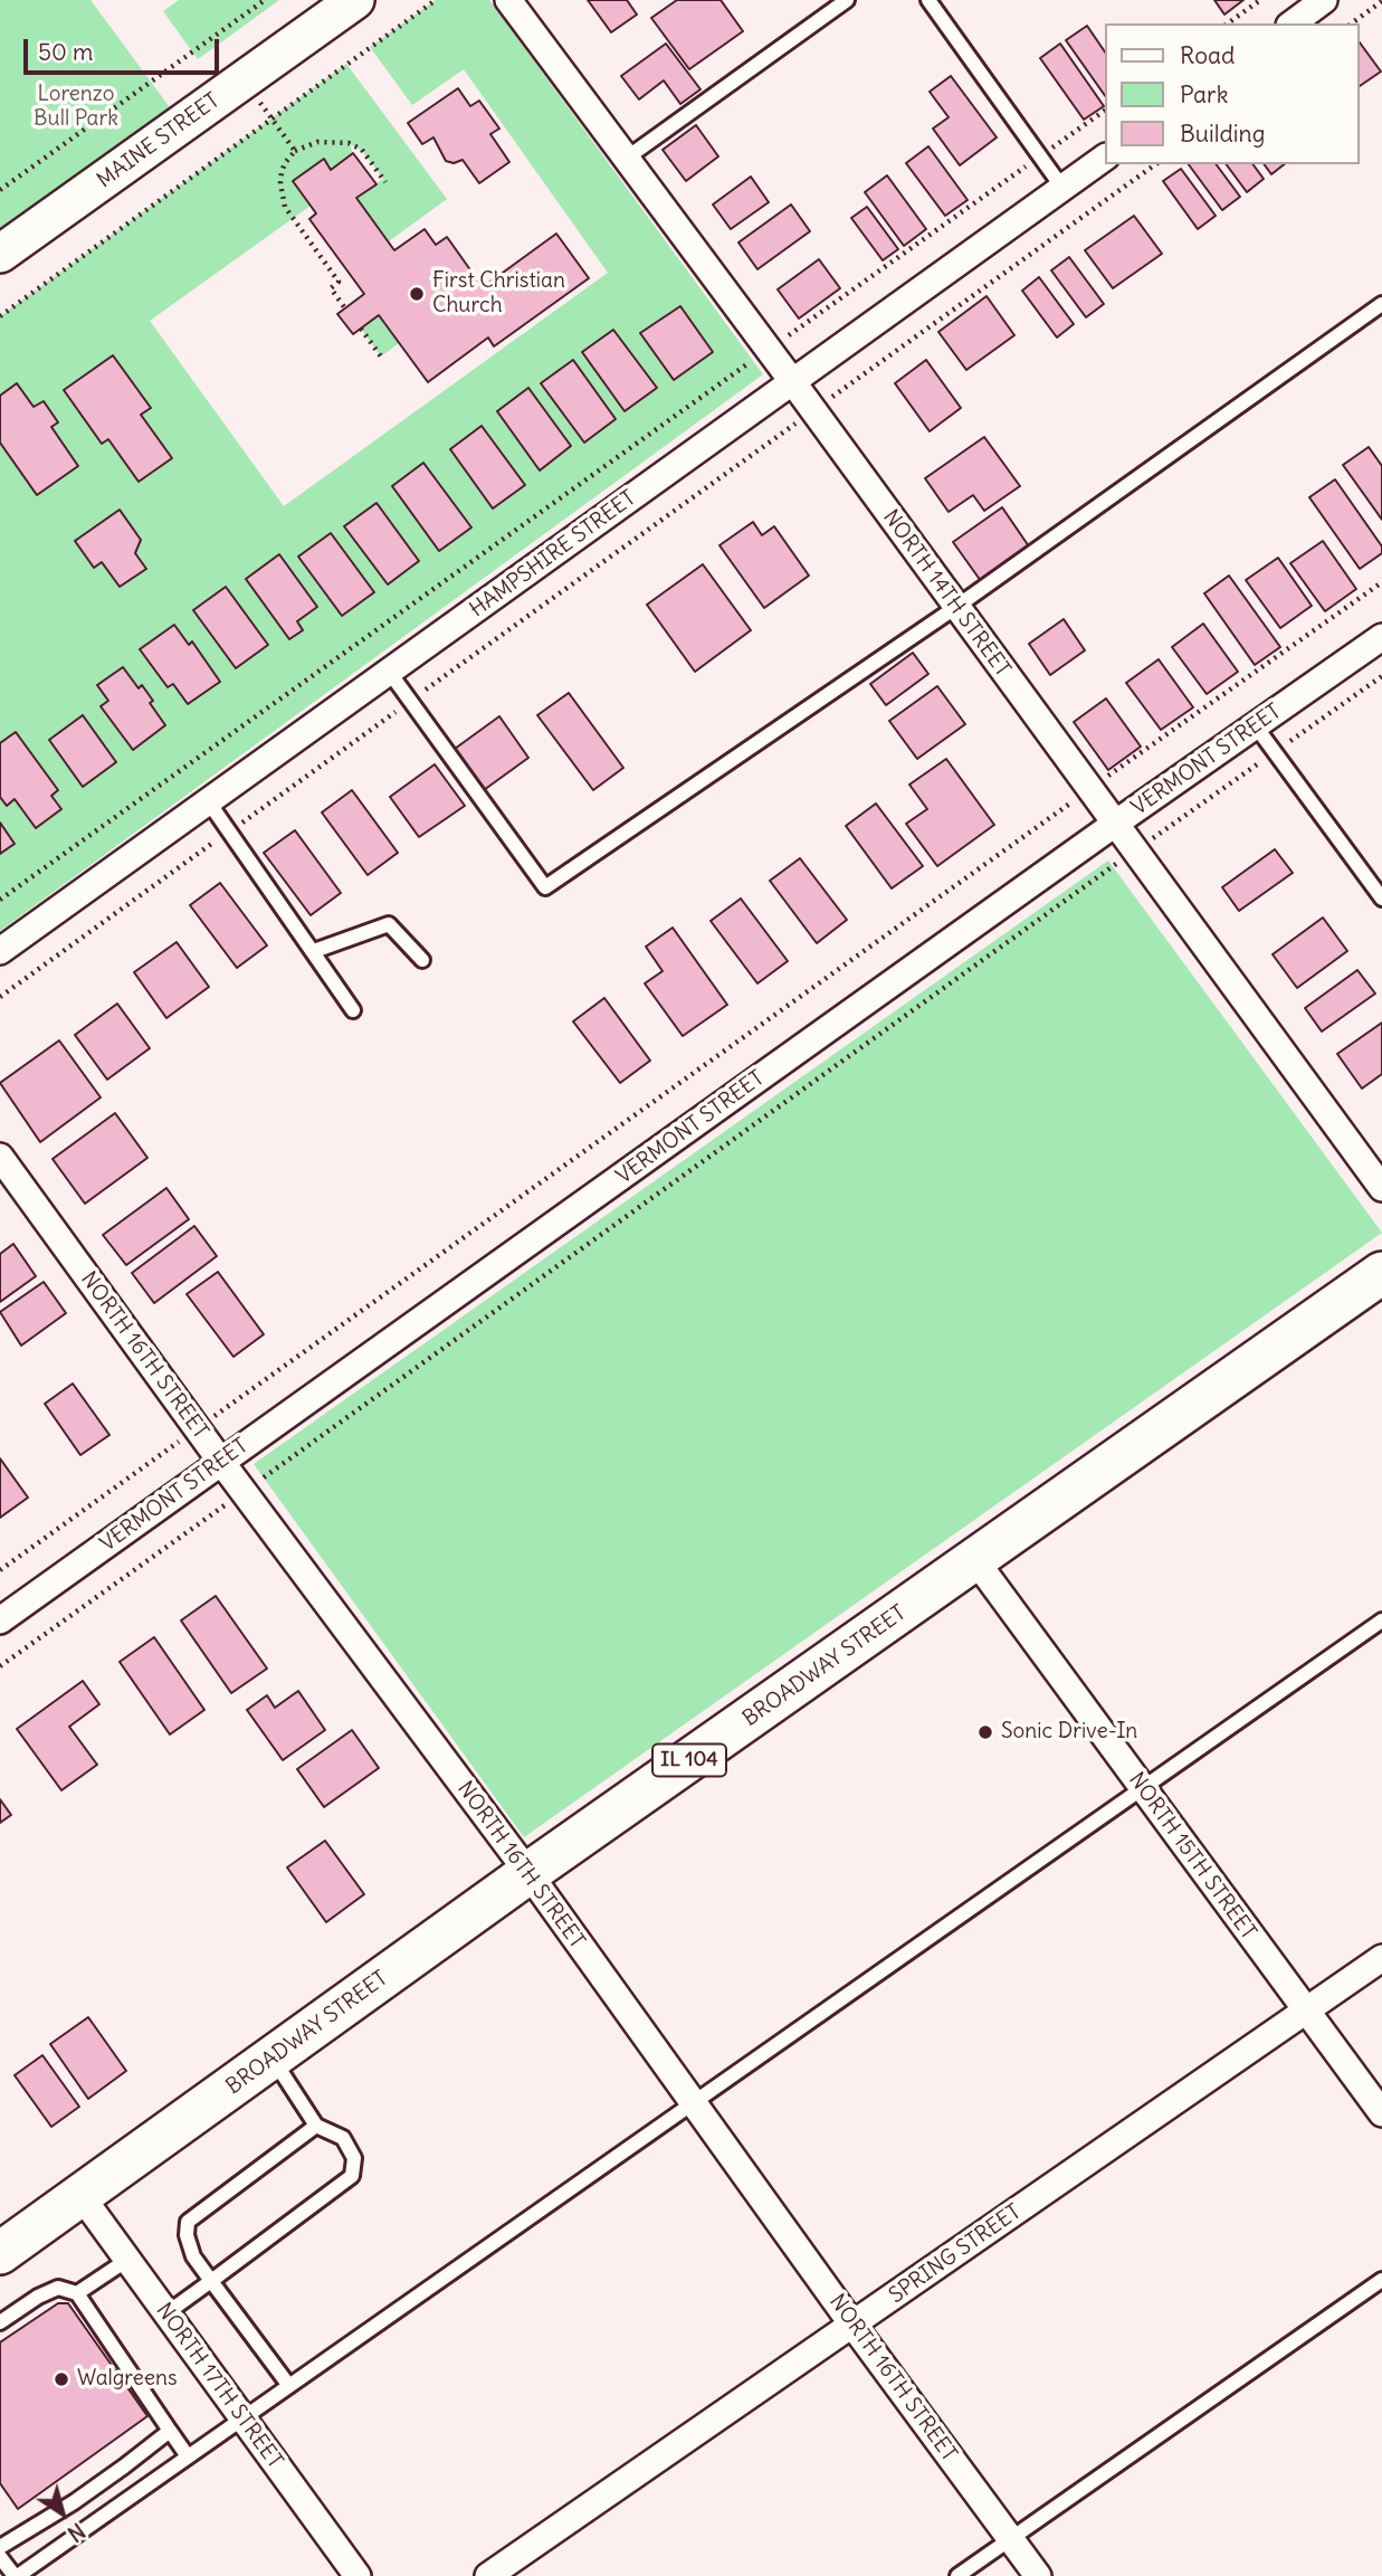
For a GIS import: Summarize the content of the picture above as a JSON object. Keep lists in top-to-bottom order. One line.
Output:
{"streets":{"main road":["BROADWAY STREET","IL 104"],"street":["MAINE STREET","HAMPSHIRE STREET","NORTH 14TH STREET","VERMONT STREET","NORTH 16TH STREET","NORTH 15TH STREET","SPRING STREET","NORTH 17TH STREET"]},"crossings":[["HAMPSHIRE STREET","NORTH 14TH STREET"],["NORTH 14TH STREET","VERMONT STREET"],["VERMONT STREET","NORTH 16TH STREET"],["NORTH 16TH STREET","BROADWAY STREET"],["NORTH 16TH STREET","SPRING STREET"],["BROADWAY STREET","NORTH 15TH STREET"],["BROADWAY STREET","NORTH 17TH STREET"],["NORTH 15TH STREET","SPRING STREET"]],"parks":["Lorenzo Bull Park"],"places":["First Christian Church","Sonic Drive-In","Walgreens"],"legend":["Road","Park","Building"],"scale_bar":"50 m","north":"bottom right"}
